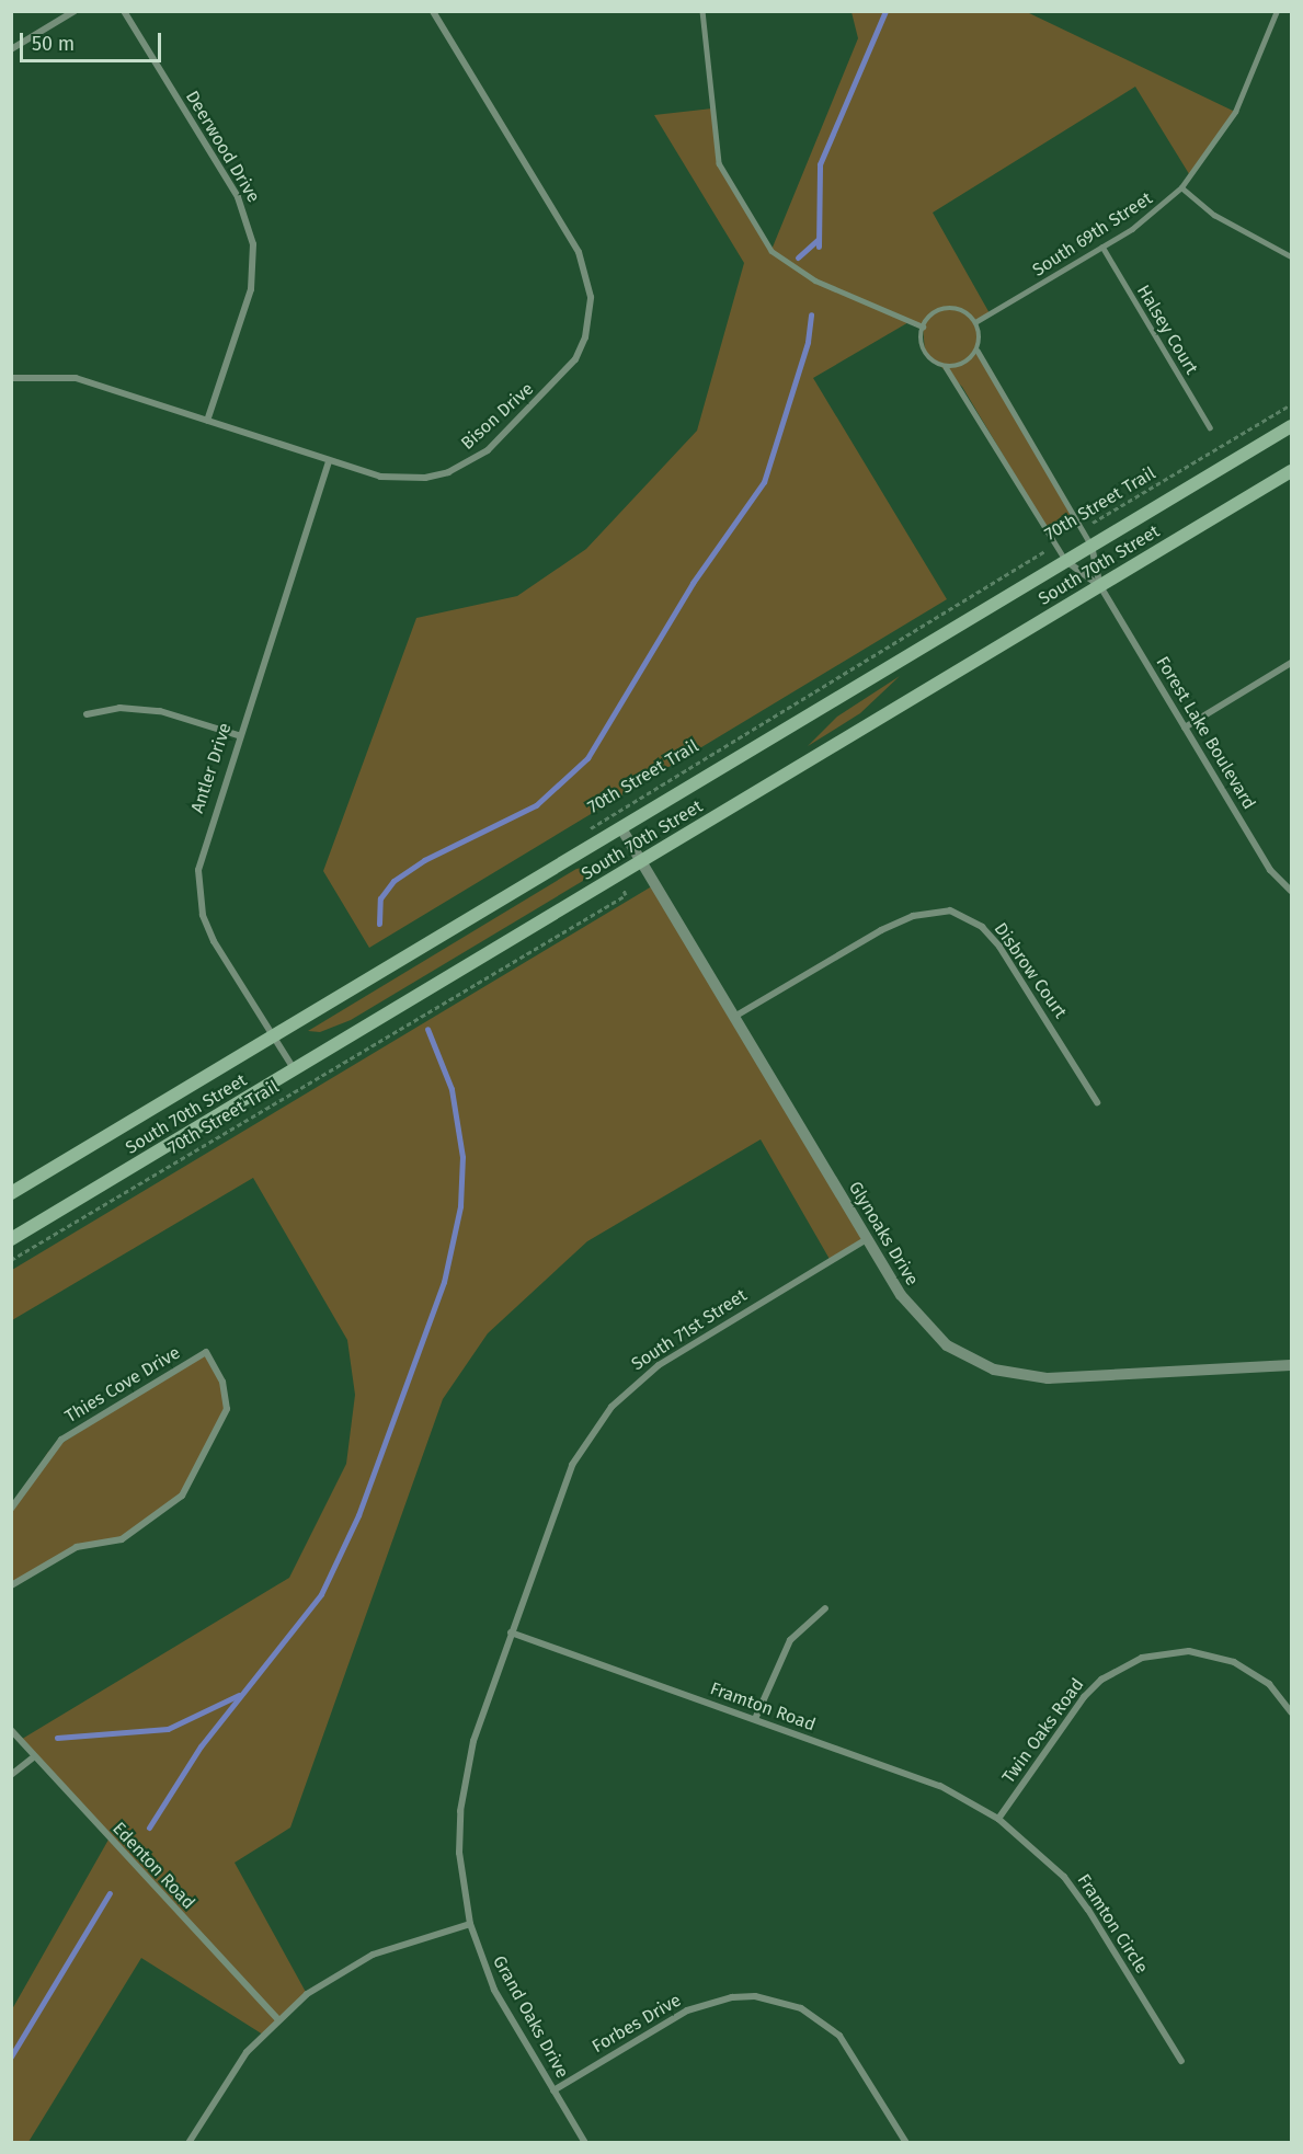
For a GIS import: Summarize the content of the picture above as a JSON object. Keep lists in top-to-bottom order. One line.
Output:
{"streets":{"main road":["South 70th Street"],"street":["Deerwood Drive","Bison Drive","Forest Lake Boulevard","Antler Drive","Disbrow Court","Glynoaks Drive","South 71st Street","Thies Cove Drive","Framton Road","Twin Oaks Road","Edenton Road","Framton Circle","Grand Oaks Drive","Forbes Drive"],"lane":["South 69th Street","Halsey Court"],"path":["70th Street Trail"]},"crossings":[["Deerwood Drive","Bison Drive"],["South 69th Street","Halsey Court"],["South 69th Street","Forest Lake Boulevard"],["Bison Drive","Antler Drive"],["70th Street Trail","South 70th Street"],["70th Street Trail","Forest Lake Boulevard"],["South 70th Street","Forest Lake Boulevard"],["South 70th Street","Antler Drive"],["South 70th Street","Glynoaks Drive"],["Disbrow Court","Glynoaks Drive"],["Glynoaks Drive","South 71st Street"],["South 71st Street","Framton Road"],["South 71st Street","Grand Oaks Drive"],["Framton Road","Twin Oaks Road"],["Framton Road","Framton Circle"],["Framton Road","Grand Oaks Drive"],["Twin Oaks Road","Framton Circle"],["Grand Oaks Drive","Forbes Drive"]],"scale_bar":"50 m"}
